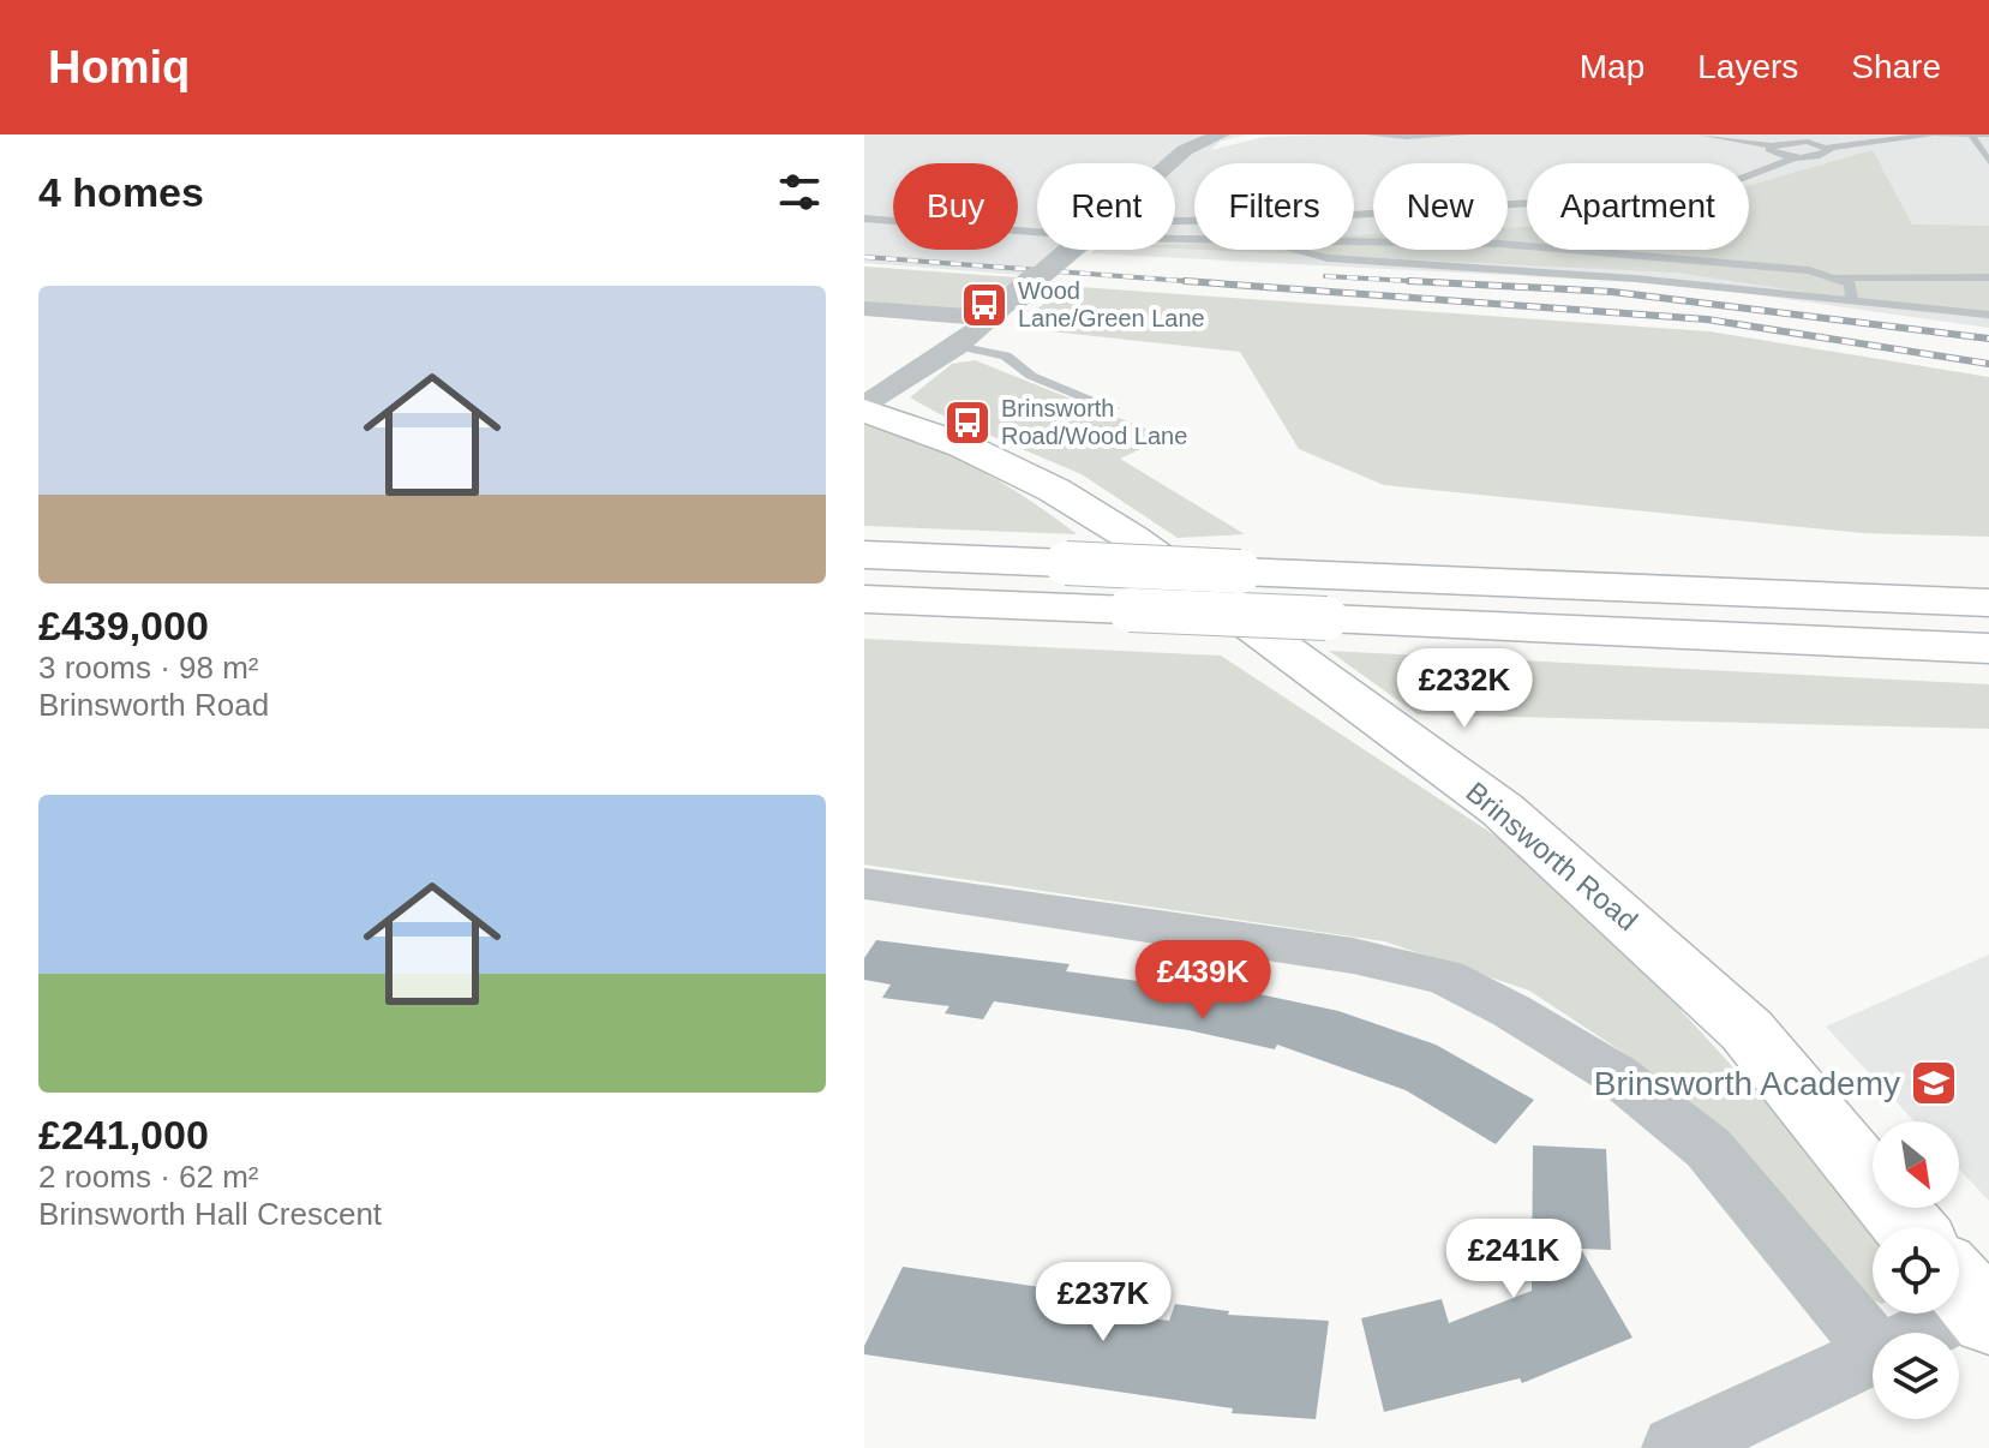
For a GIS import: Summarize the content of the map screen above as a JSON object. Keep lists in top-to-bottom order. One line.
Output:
{"streets":{"main road":["Brinsworth Road"]},"places":{"bus stop":["Wood Lane/Green Lane","Brinsworth Road/Wood Lane"],"school or university":["Brinsworth Academy"]},"north":"bottom right","page":{"header":"Homiq","nav":["Map","Layers","Share"],"heading":"4 homes","chip":["Buy","Rent","Filters","New","Apartment"],"list":[{"name":"£439,000","note":"3 rooms · 98 m² · Brinsworth Road"},{"name":"£241,000","note":"2 rooms · 62 m² · Brinsworth Hall Crescent"}],"price":["£232K","£439K","£241K","£237K"]}}
